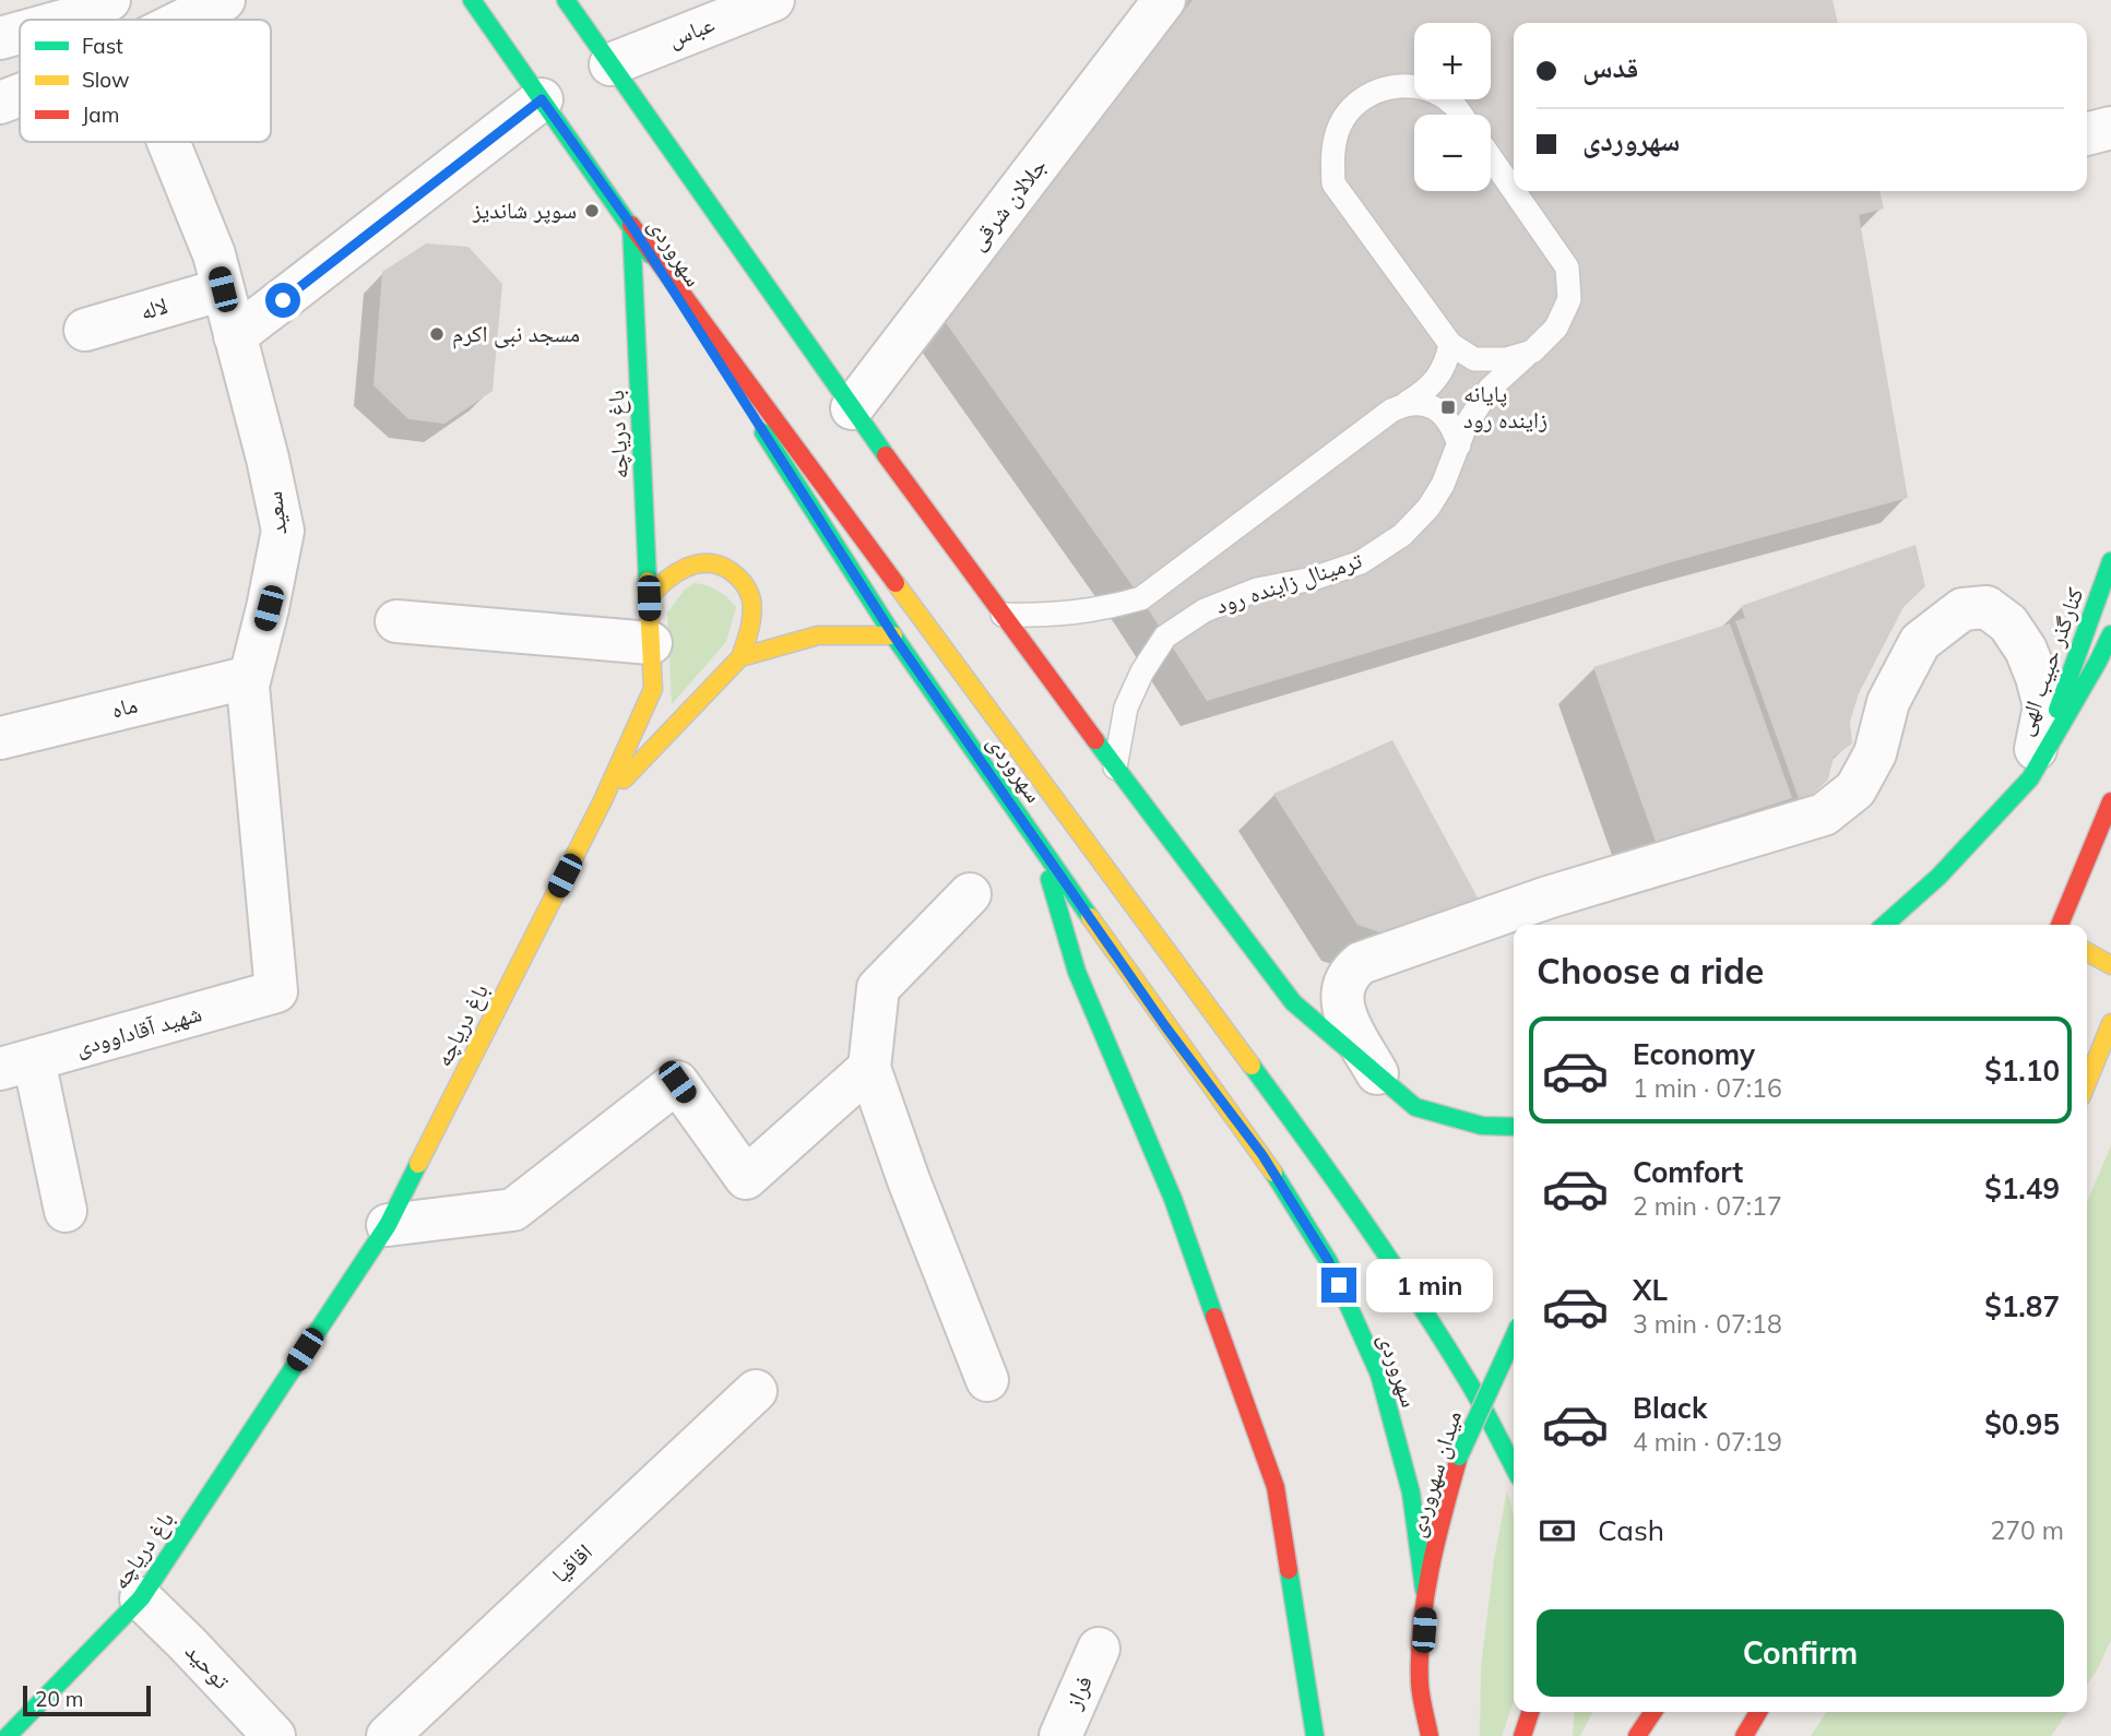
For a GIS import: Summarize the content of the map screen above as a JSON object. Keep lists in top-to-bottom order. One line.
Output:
{"streets":{"main road":["سهروردی","باغ دریاچه","کنارگذر حبیب الهی","میدان سهروردی"],"street":["عباس","جلالان شرقی","لاله","سعید","ماه","شهید آقاداوودی","اقاقیا","توحید","فراز"],"lane":["ترمینال زاینده رود"]},"crossings":[["سهروردی","باغ دریاچه"],["سهروردی","میدان سهروردی"],["لاله","سعید"],["باغ دریاچه","توحید"],["سعید","ماه"],["سعید","شهید آقاداوودی"]],"places":{"other":["سوپر شاندیز","مسجد نبی اکرم"],"transit":["پایانه زاینده رود"]},"legend":["Fast","Slow","Jam"],"scale_bar":"20 m","page":{"map_buttons":["+","−"],"banner":["قدس","سهروردی"],"heading":"Choose a ride","list":[{"name":"Economy","note":"1 min · 07:16","value":"$1.10"},{"name":"Comfort","note":"2 min · 07:17","value":"$1.49"},{"name":"XL","note":"3 min · 07:18","value":"$1.87"},{"name":"Black","note":"4 min · 07:19","value":"$0.95"}],"bubble":"1 min","pay":["Cash","270 m"],"buttons":"Confirm","scale":"20 m"}}
